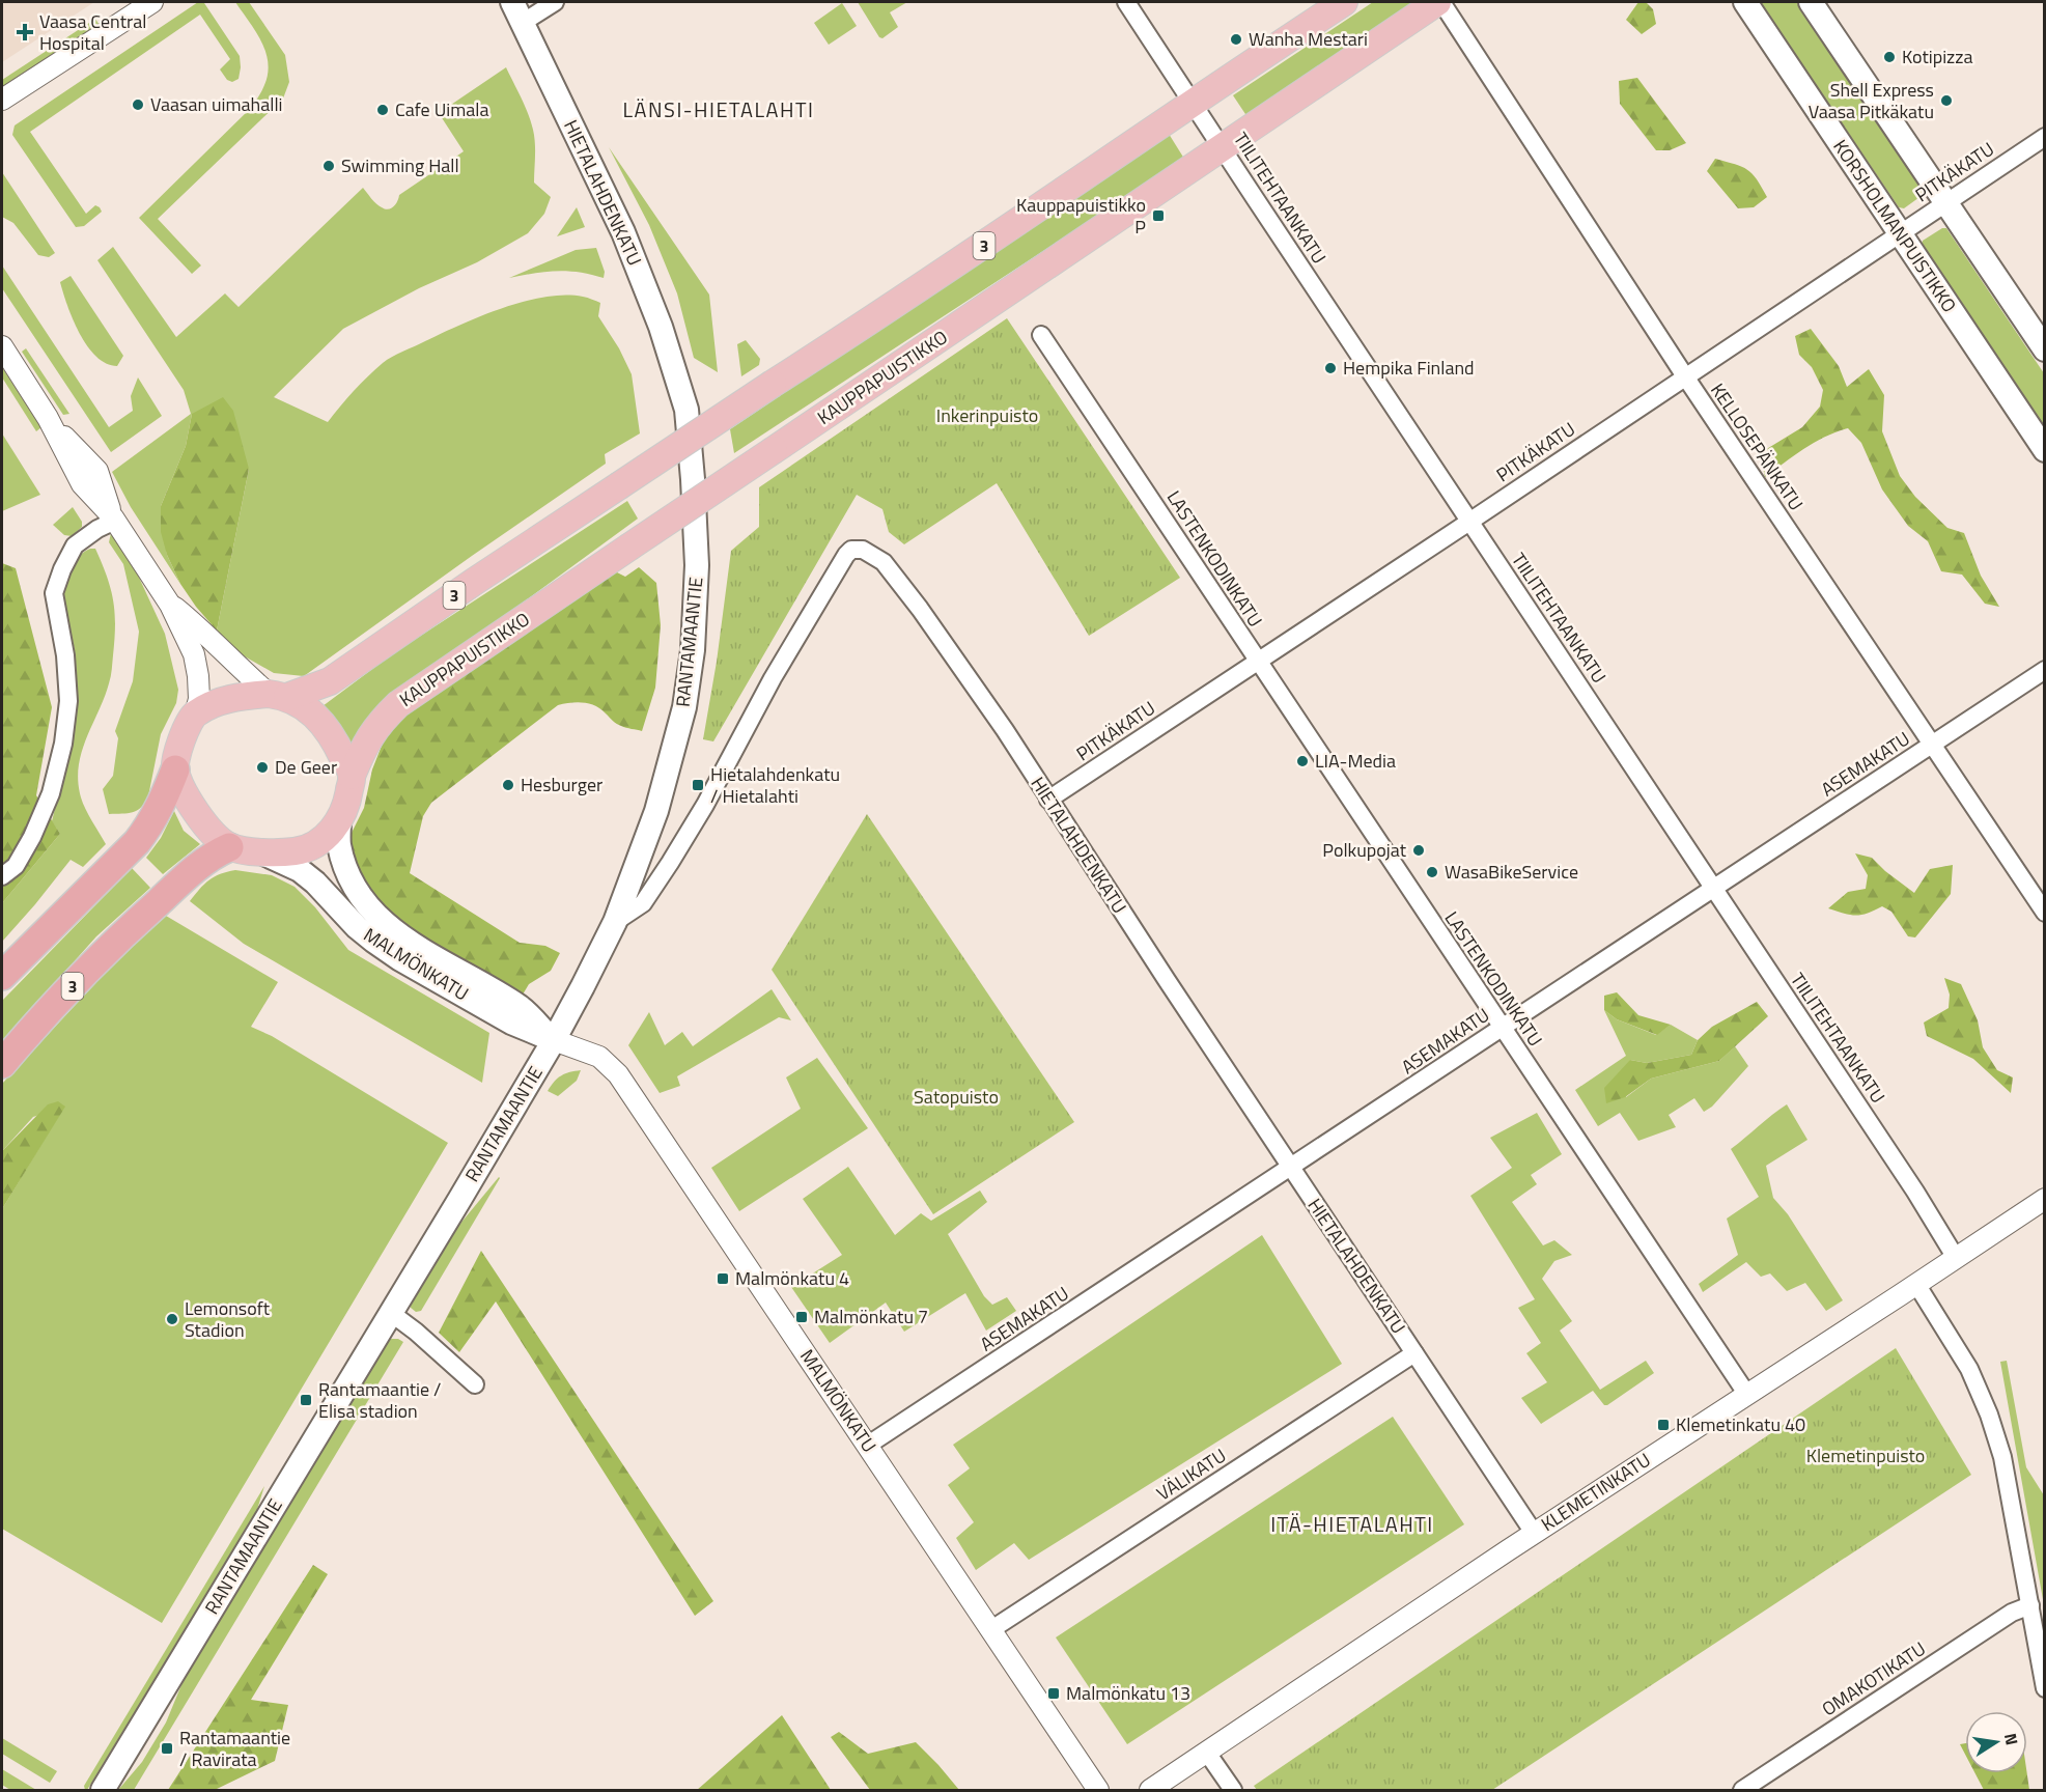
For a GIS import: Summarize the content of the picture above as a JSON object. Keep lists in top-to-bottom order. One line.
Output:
{"streets":{"highway":["3"],"main road":["HIETALAHDENKATU","KORSHOLMANPUISTIKKO","KAUPPAPUISTIKKO","RANTAMAANTIE","MALMÖNKATU"],"street":["PITKÄKATU","TIILITEHTAANKATU","KELLOSEPÄNKATU","LASTENKODINKATU","ASEMAKATU","VÄLIKATU","KLEMETINKATU","OMAKOTIKATU"]},"crossings":[["PITKÄKATU","HIETALAHDENKATU"],["PITKÄKATU","TIILITEHTAANKATU"],["PITKÄKATU","KORSHOLMANPUISTIKKO"],["PITKÄKATU","KELLOSEPÄNKATU"],["PITKÄKATU","LASTENKODINKATU"],["HIETALAHDENKATU","RANTAMAANTIE"],["HIETALAHDENKATU","ASEMAKATU"],["HIETALAHDENKATU","VÄLIKATU"],["HIETALAHDENKATU","KLEMETINKATU"],["TIILITEHTAANKATU","3"],["TIILITEHTAANKATU","KAUPPAPUISTIKKO"],["TIILITEHTAANKATU","ASEMAKATU"],["TIILITEHTAANKATU","KLEMETINKATU"],["3","KAUPPAPUISTIKKO"],["3","MALMÖNKATU"],["KAUPPAPUISTIKKO","KELLOSEPÄNKATU"],["KAUPPAPUISTIKKO","MALMÖNKATU"],["KELLOSEPÄNKATU","ASEMAKATU"],["LASTENKODINKATU","ASEMAKATU"],["LASTENKODINKATU","KLEMETINKATU"],["RANTAMAANTIE","MALMÖNKATU"],["ASEMAKATU","MALMÖNKATU"],["MALMÖNKATU","VÄLIKATU"]],"districts":["LÄNSI-HIETALAHTI","ITÄ-HIETALAHTI"],"parks":["Inkerinpuisto","Satopuisto","Klemetinpuisto"],"places":{"health":["Vaasa Central Hospital"],"other":["Wanha Mestari","Kotipizza","Shell Express Vaasa Pitkäkatu","Vaasan uimahalli","Cafe Uimala","Swimming Hall","Hempika Finland","LIA-Media","De Geer","Hesburger","Polkupojat","WasaBikeService","Lemonsoft Stadion"],"transit":["Kauppapuistikko P","Hietalahdenkatu / Hietalahti","Malmönkatu 4","Malmönkatu 7","Rantamaantie / Elisa stadion","Klemetinkatu 40","Malmönkatu 13","Rantamaantie / Ravirata"]},"north":"right"}
